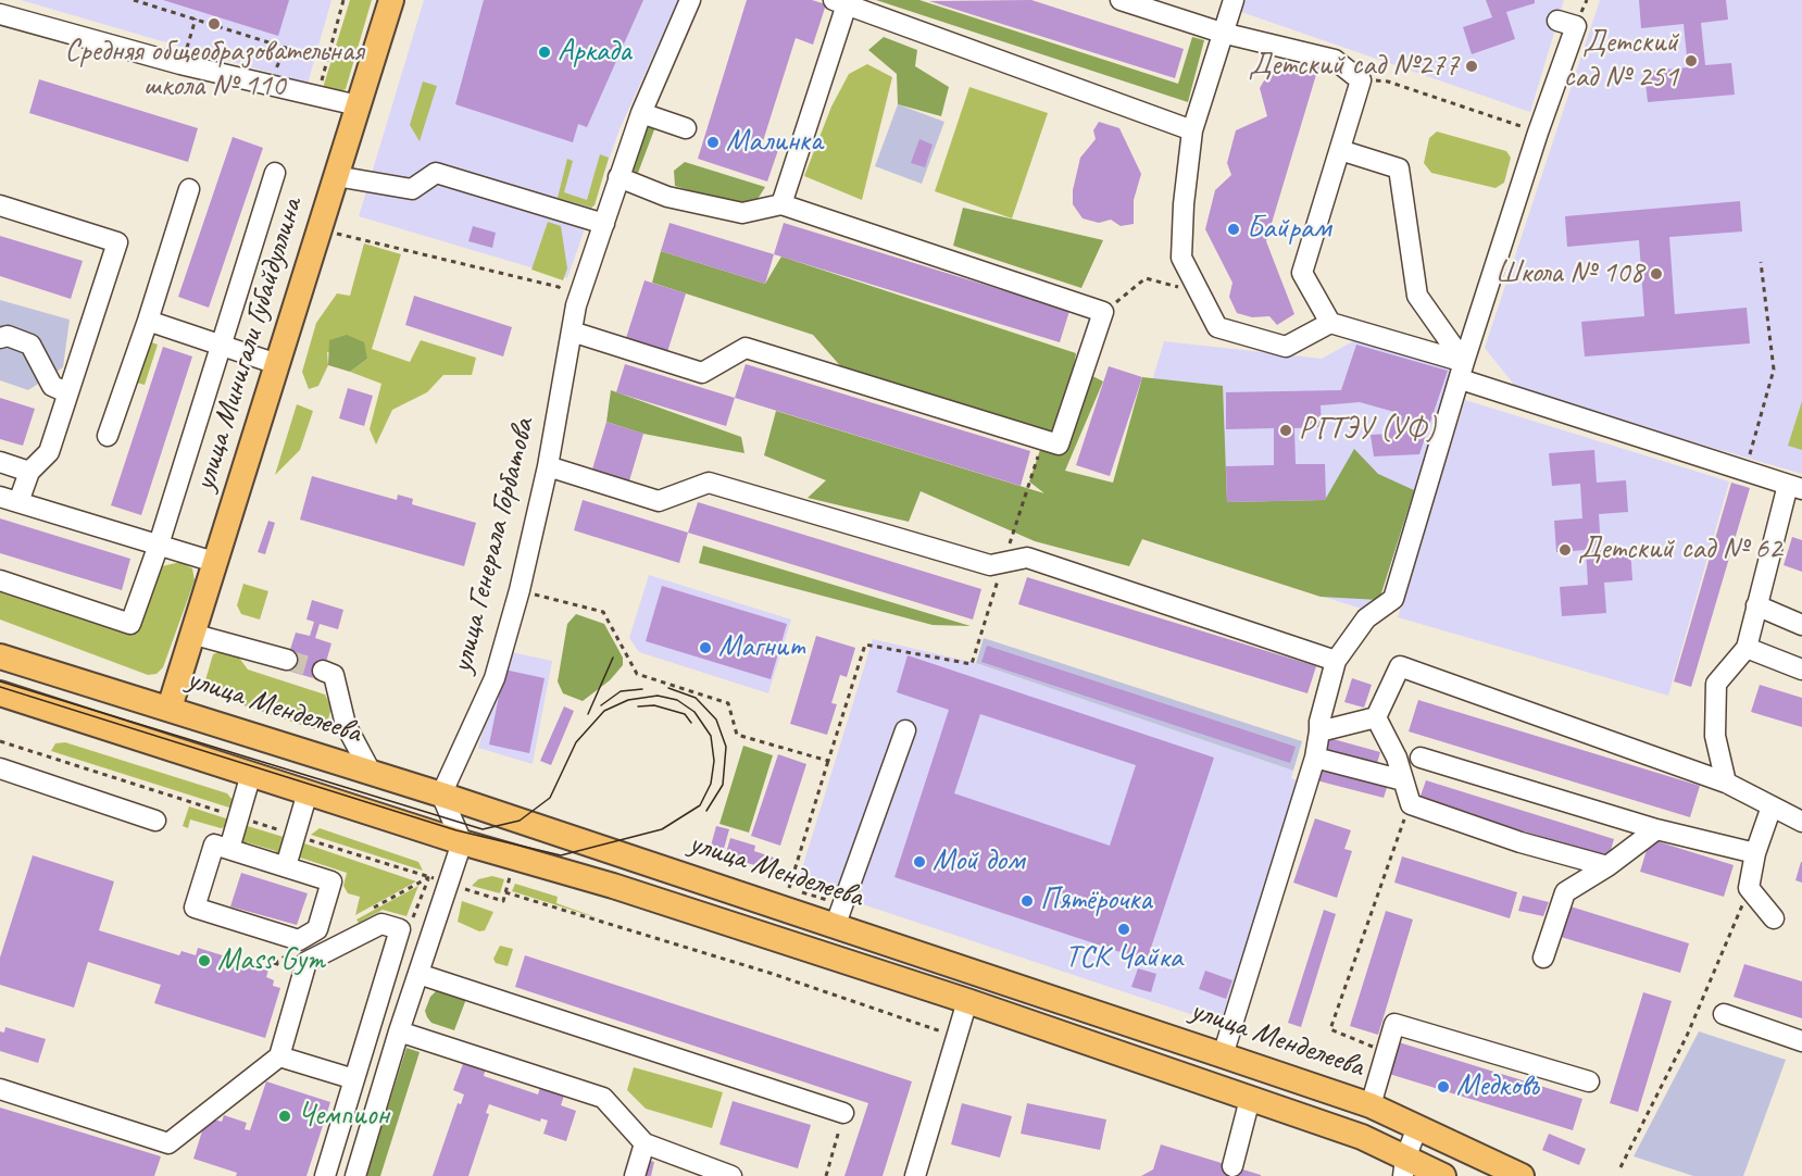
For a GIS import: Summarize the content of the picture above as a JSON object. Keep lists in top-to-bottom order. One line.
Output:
{"streets":{"main road":["улица Минигали Губайдуллина","улица Менделеева"],"street":["улица Генерала Горбатова"]},"crossings":[["улица Минигали Губайдуллина","улица Менделеева"],["улица Генерала Горбатова","улица Менделеева"]],"places":["Средняя общеобразовательная школа № 110","Аркада","Детский сад № 251","Детский сад №277","Малинка","Байрам","Школа № 108","РГТЭУ (УФ)","Детский сад № 62","Магнит","Мой дом","Пятёрочка","ТСК Чайка","Mass Gym","Медковъ","Чемпион"]}
